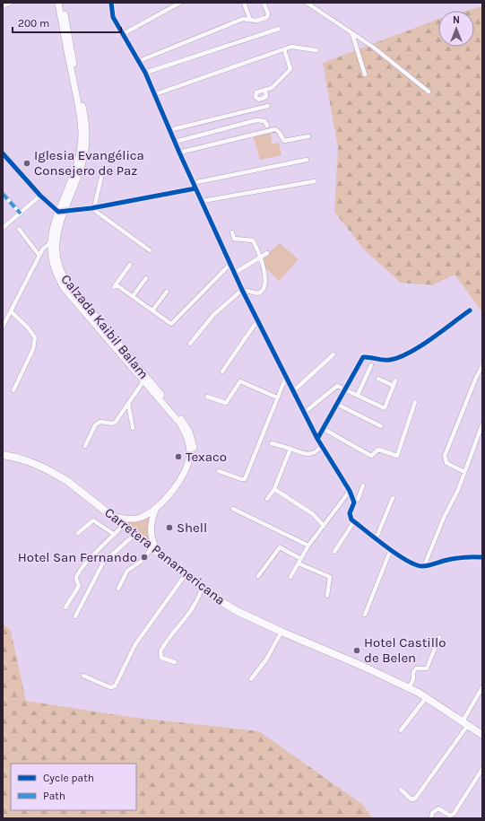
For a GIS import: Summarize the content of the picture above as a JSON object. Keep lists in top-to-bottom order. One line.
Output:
{"streets":{"highway":["Carretera Panamericana"],"main road":["Calzada Kaibil Balam"]},"crossings":[["Calzada Kaibil Balam","Carretera Panamericana"]],"places":["Iglesia Evangélica Consejero de Paz","Texaco","Shell","Hotel San Fernando","Hotel Castillo de Belen"],"legend":["Cycle path","Path"],"scale_bar":"200 m","north":"top"}
